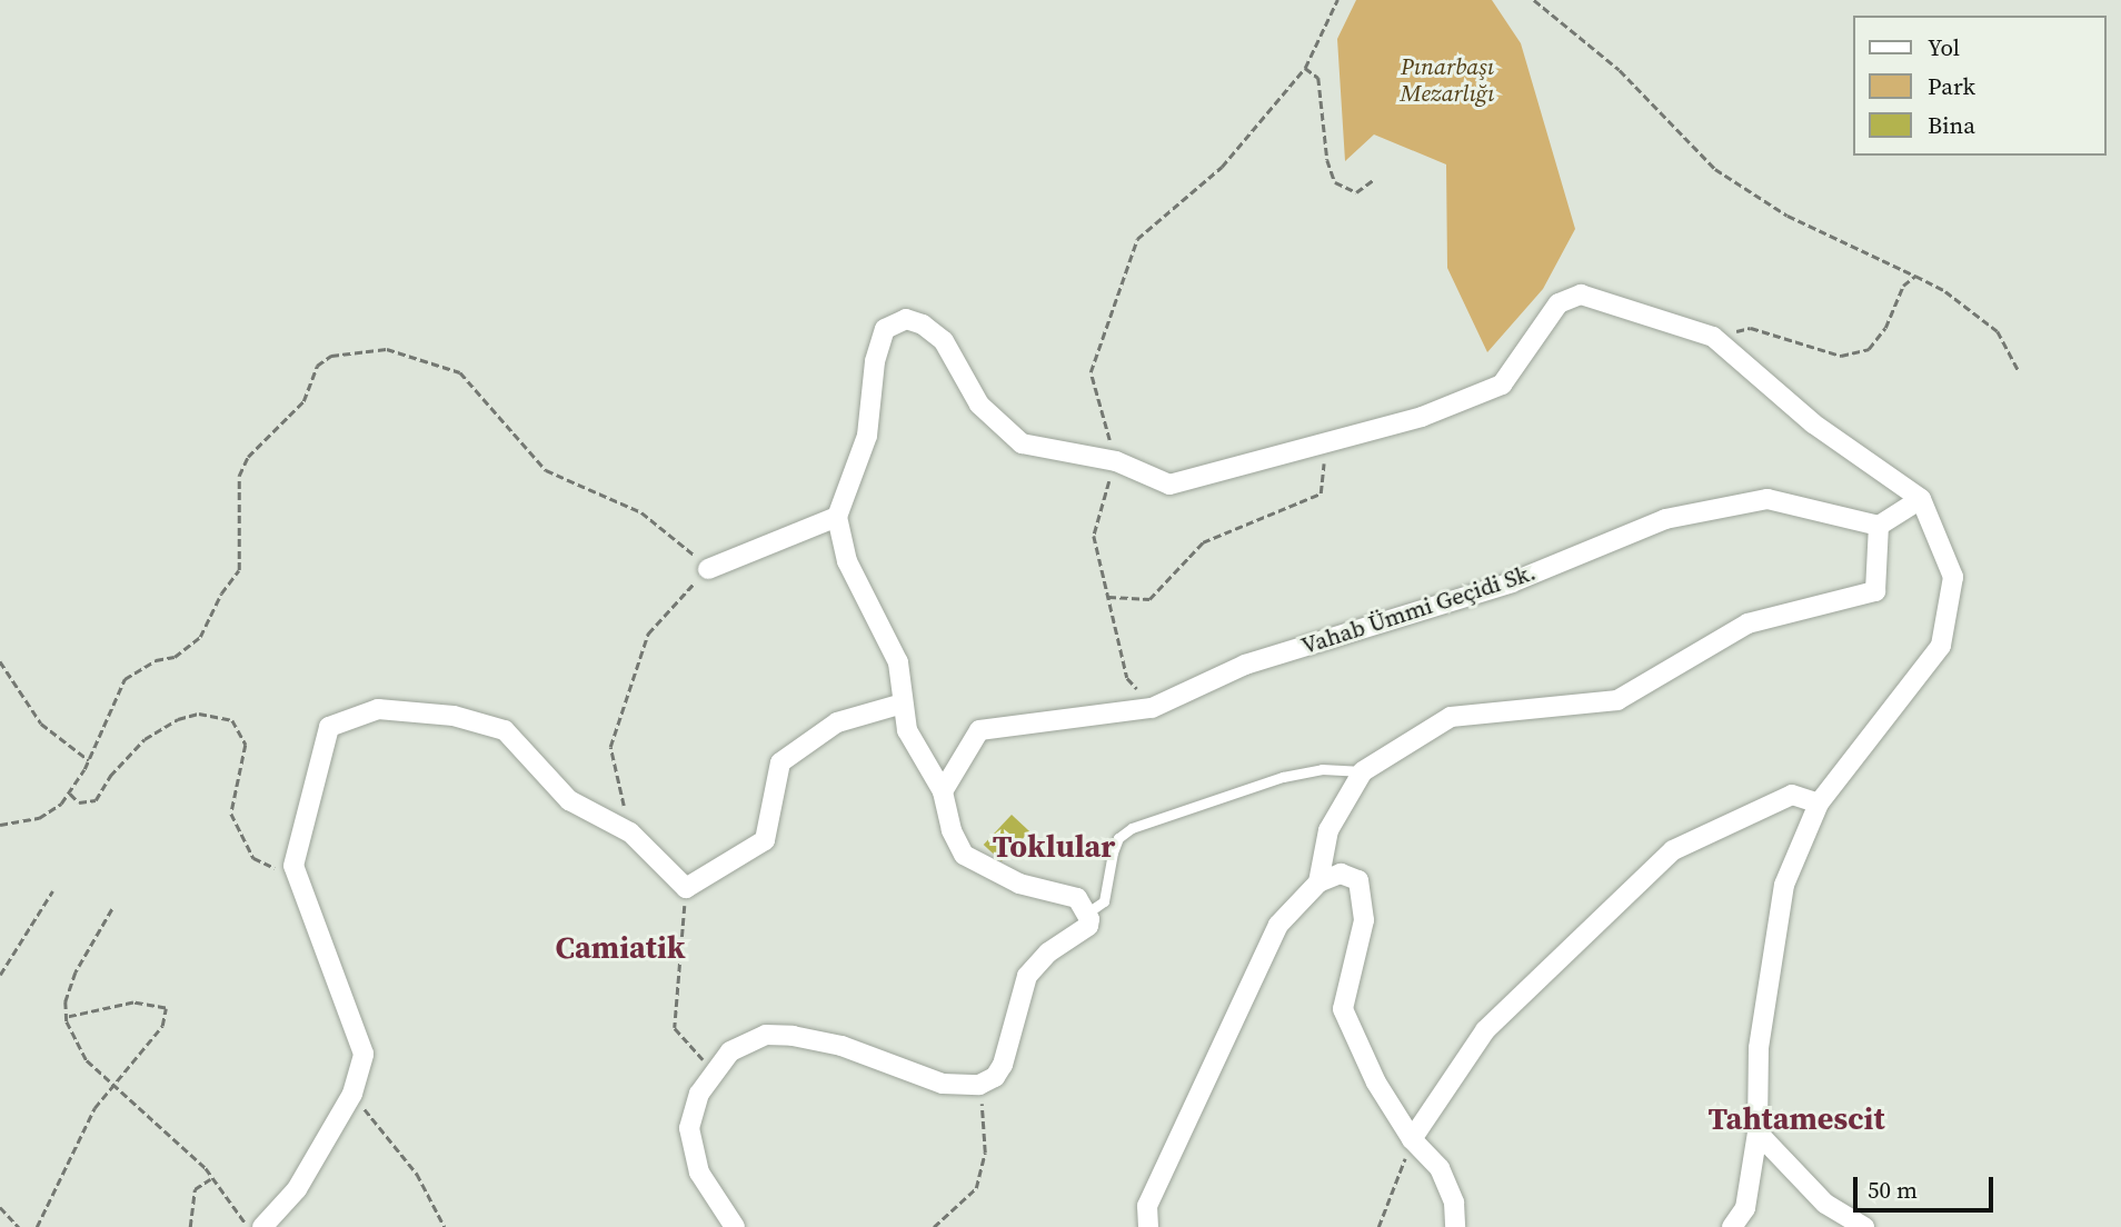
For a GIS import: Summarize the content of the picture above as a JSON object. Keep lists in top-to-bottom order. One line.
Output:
{"streets":{"street":["Vahab Ümmi Geçidi Sk."]},"districts":["Toklular","Camiatik","Tahtamescit"],"parks":["Pınarbaşı Mezarlığı"],"legend":["Yol","Park","Bina"],"scale_bar":"50 m"}
